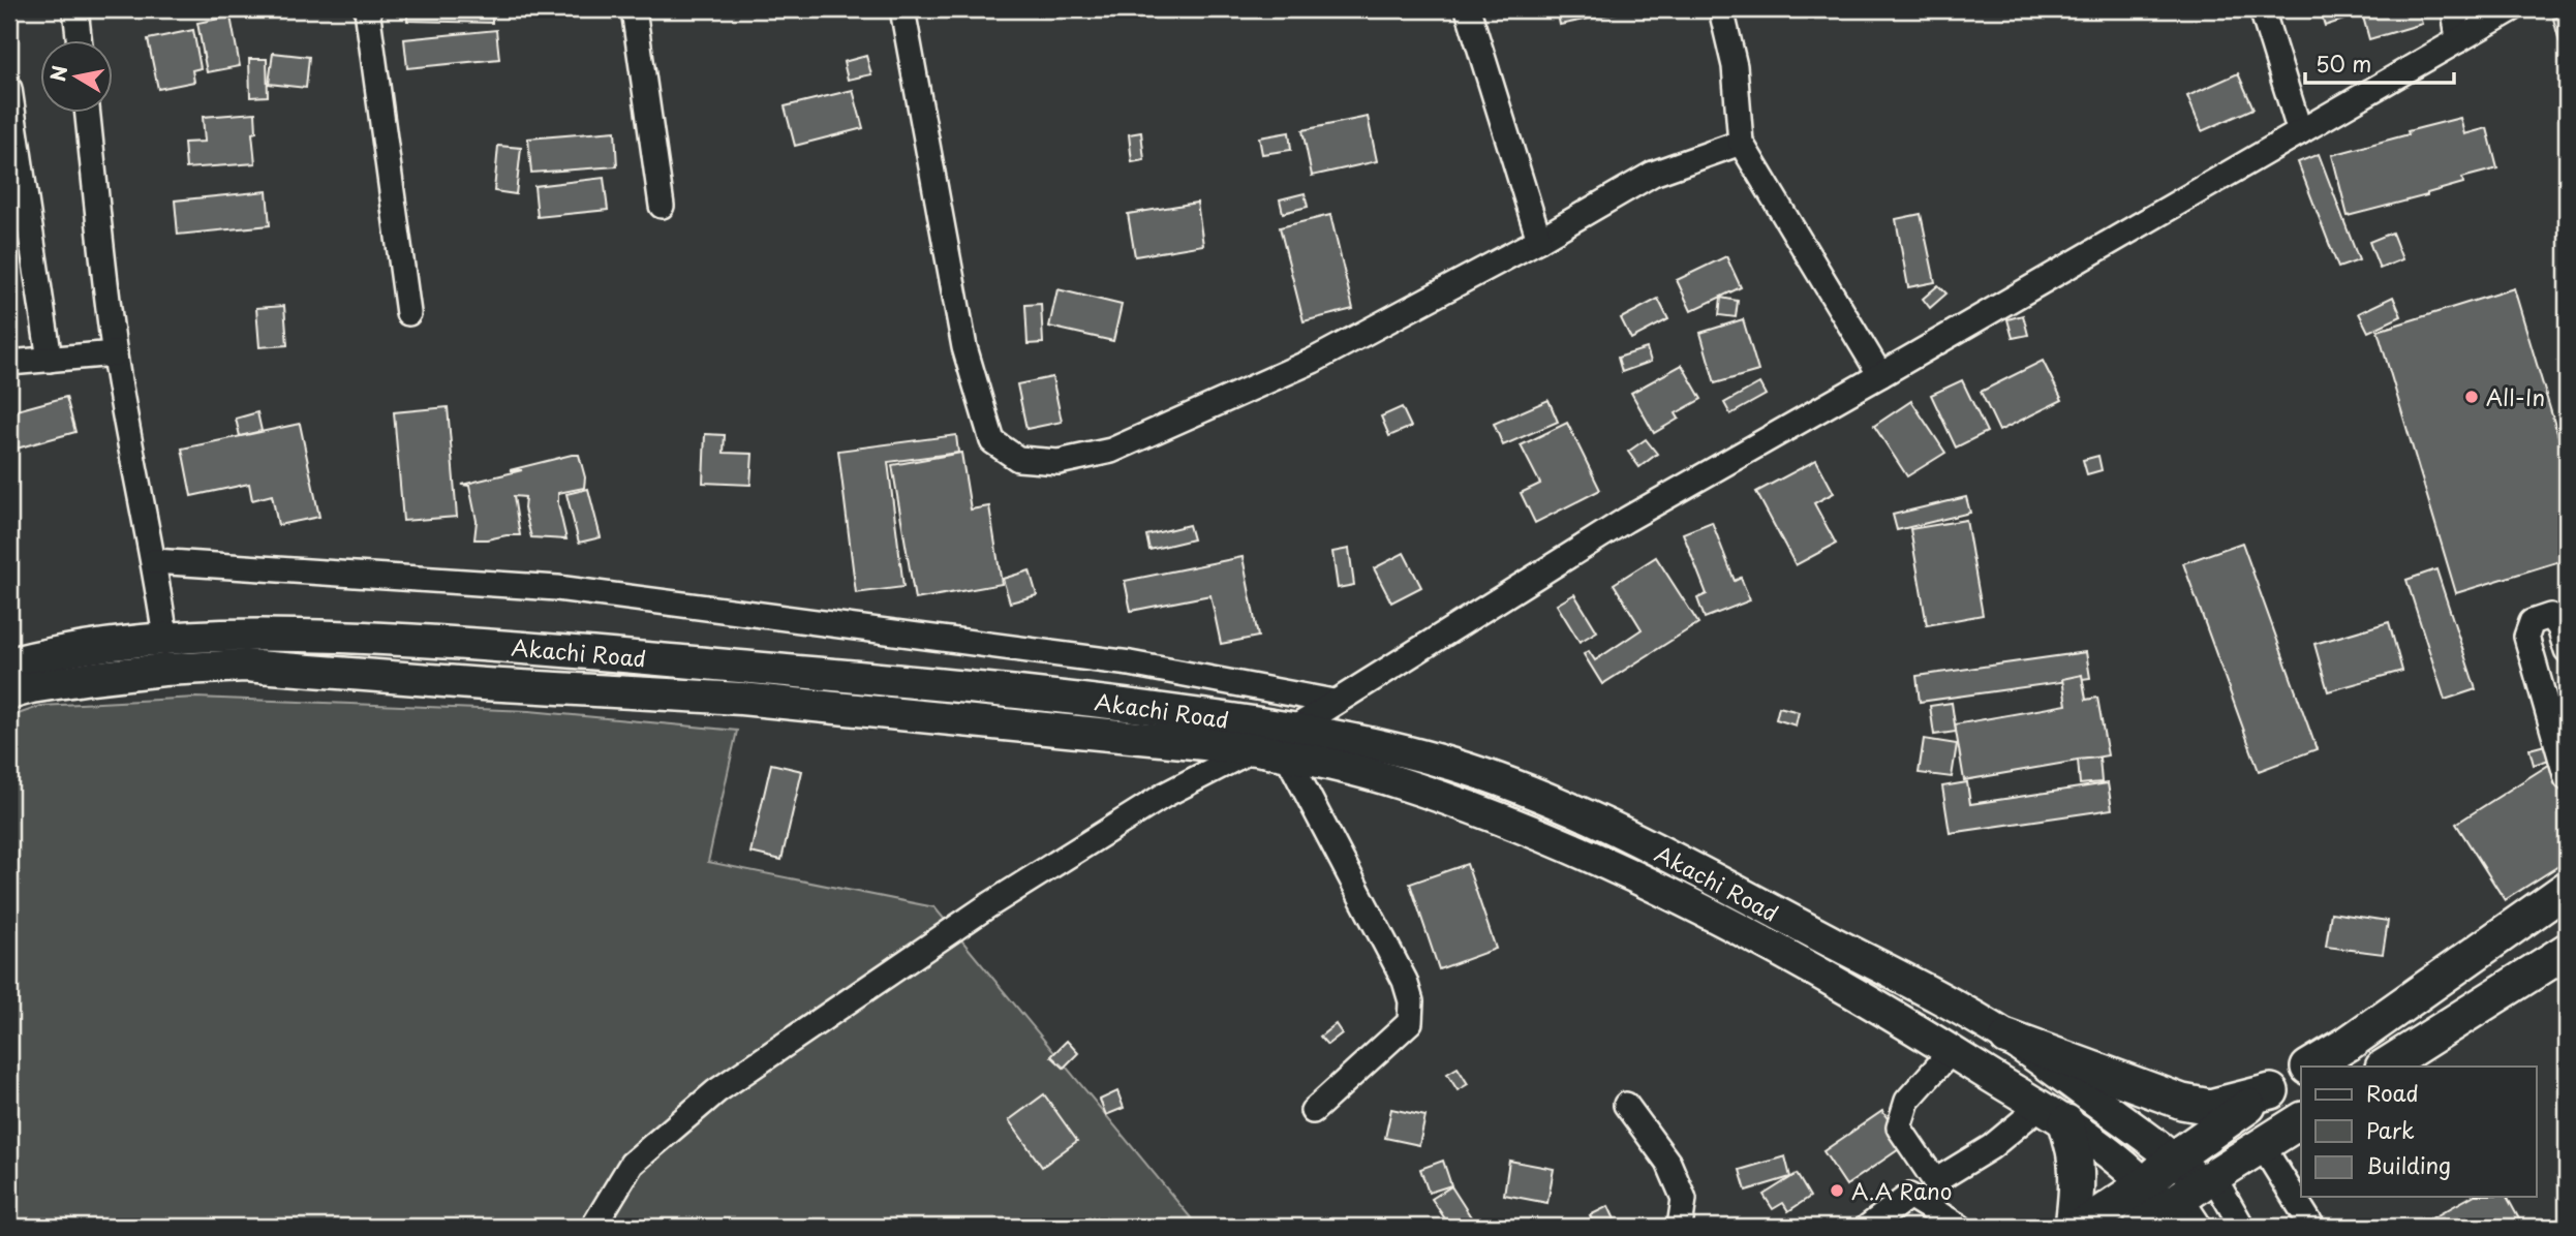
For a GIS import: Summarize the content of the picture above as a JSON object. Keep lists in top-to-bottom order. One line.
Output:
{"streets":{"main road":["Akachi Road"]},"places":["All-In","A.A Rano"],"legend":["Road","Park","Building"],"scale_bar":"50 m","north":"left"}
